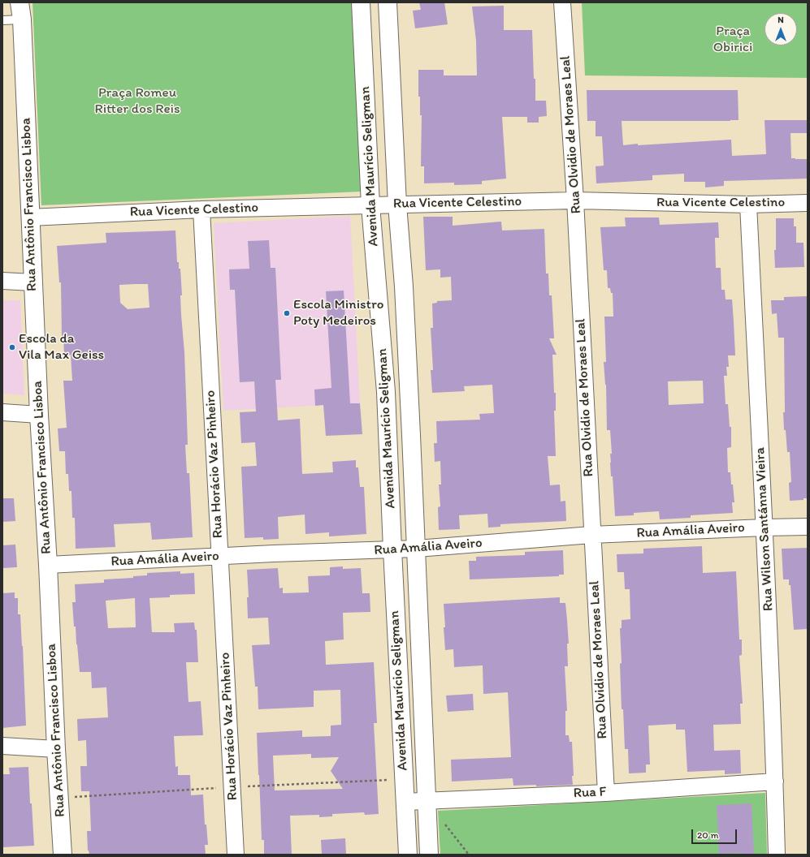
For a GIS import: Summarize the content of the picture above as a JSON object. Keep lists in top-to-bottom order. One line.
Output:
{"streets":{"main road":["Avenida Maurício Seligman","Rua Antônio Francisco Lisboa"],"street":["Rua Olvidio de Moraes Leal","Rua Vicente Celestino","Rua Horácio Vaz Pinheiro","Rua Wilson Santánna Vieira","Rua Amália Aveiro","Rua F"]},"crossings":[["Rua Olvidio de Moraes Leal","Rua Vicente Celestino"],["Rua Olvidio de Moraes Leal","Rua Amália Aveiro"],["Rua Olvidio de Moraes Leal","Rua F"],["Avenida Maurício Seligman","Rua Vicente Celestino"],["Avenida Maurício Seligman","Rua Amália Aveiro"],["Avenida Maurício Seligman","Rua F"],["Rua Vicente Celestino","Rua Antônio Francisco Lisboa"],["Rua Vicente Celestino","Rua Horácio Vaz Pinheiro"],["Rua Vicente Celestino","Rua Wilson Santánna Vieira"],["Rua Antônio Francisco Lisboa","Rua Amália Aveiro"],["Rua Horácio Vaz Pinheiro","Rua Amália Aveiro"],["Rua Wilson Santánna Vieira","Rua Amália Aveiro"],["Rua Wilson Santánna Vieira","Rua F"]],"parks":["Praça Obirici","Praça Romeu Ritter dos Reis"],"places":["Escola Ministro Poty Medeiros","Escola da Vila Max Geiss"],"scale_bar":"20 m","north":"top"}
